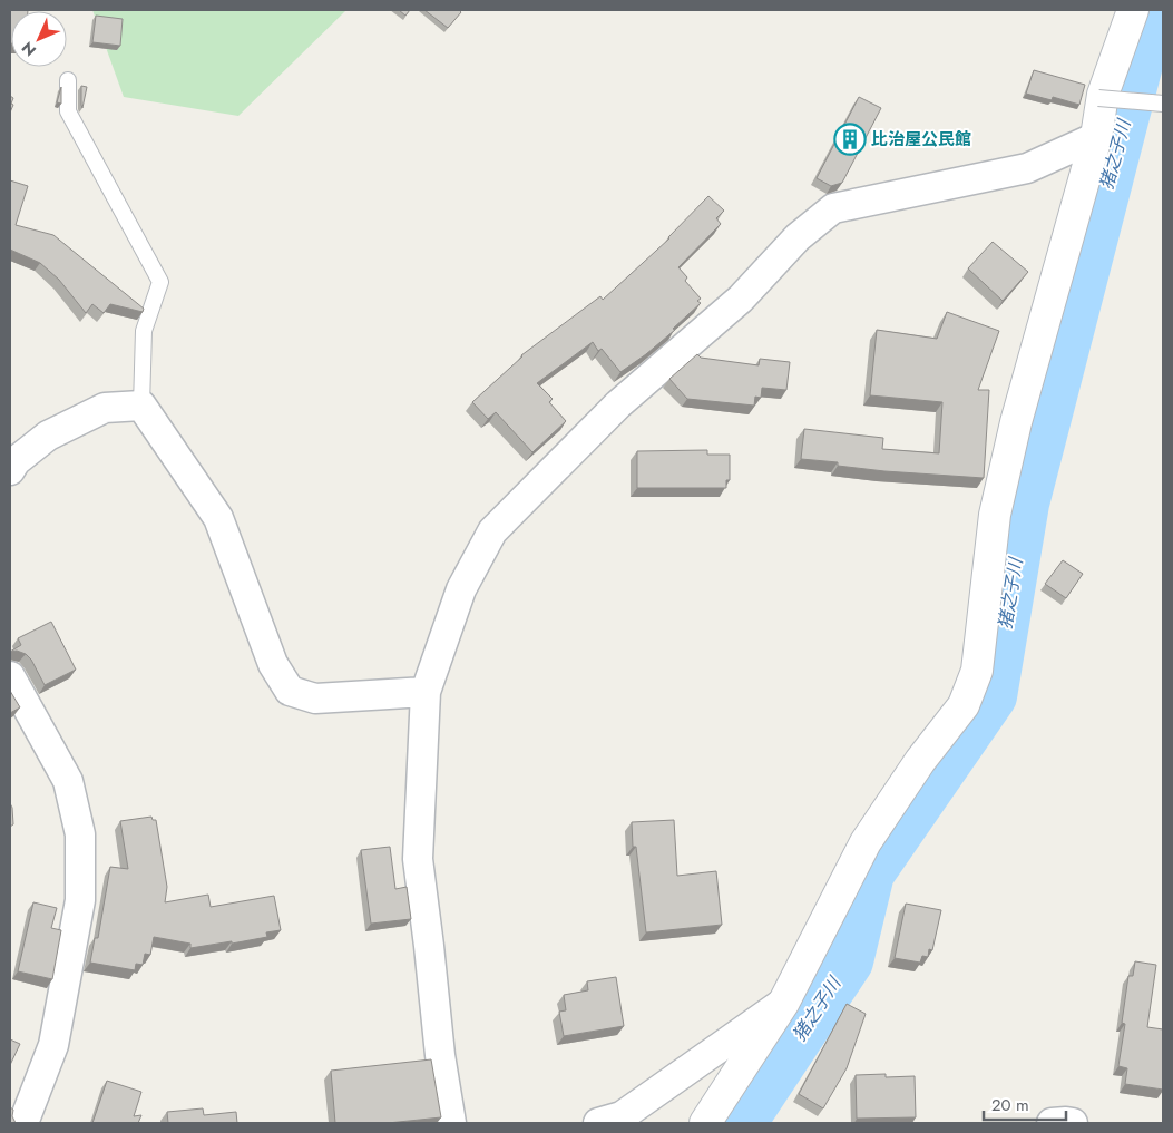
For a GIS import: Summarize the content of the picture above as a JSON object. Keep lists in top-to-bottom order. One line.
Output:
{"water":["猪之子川"],"places":{"building":["比治屋公民館"]},"scale_bar":"20 m","north":"bottom left"}
